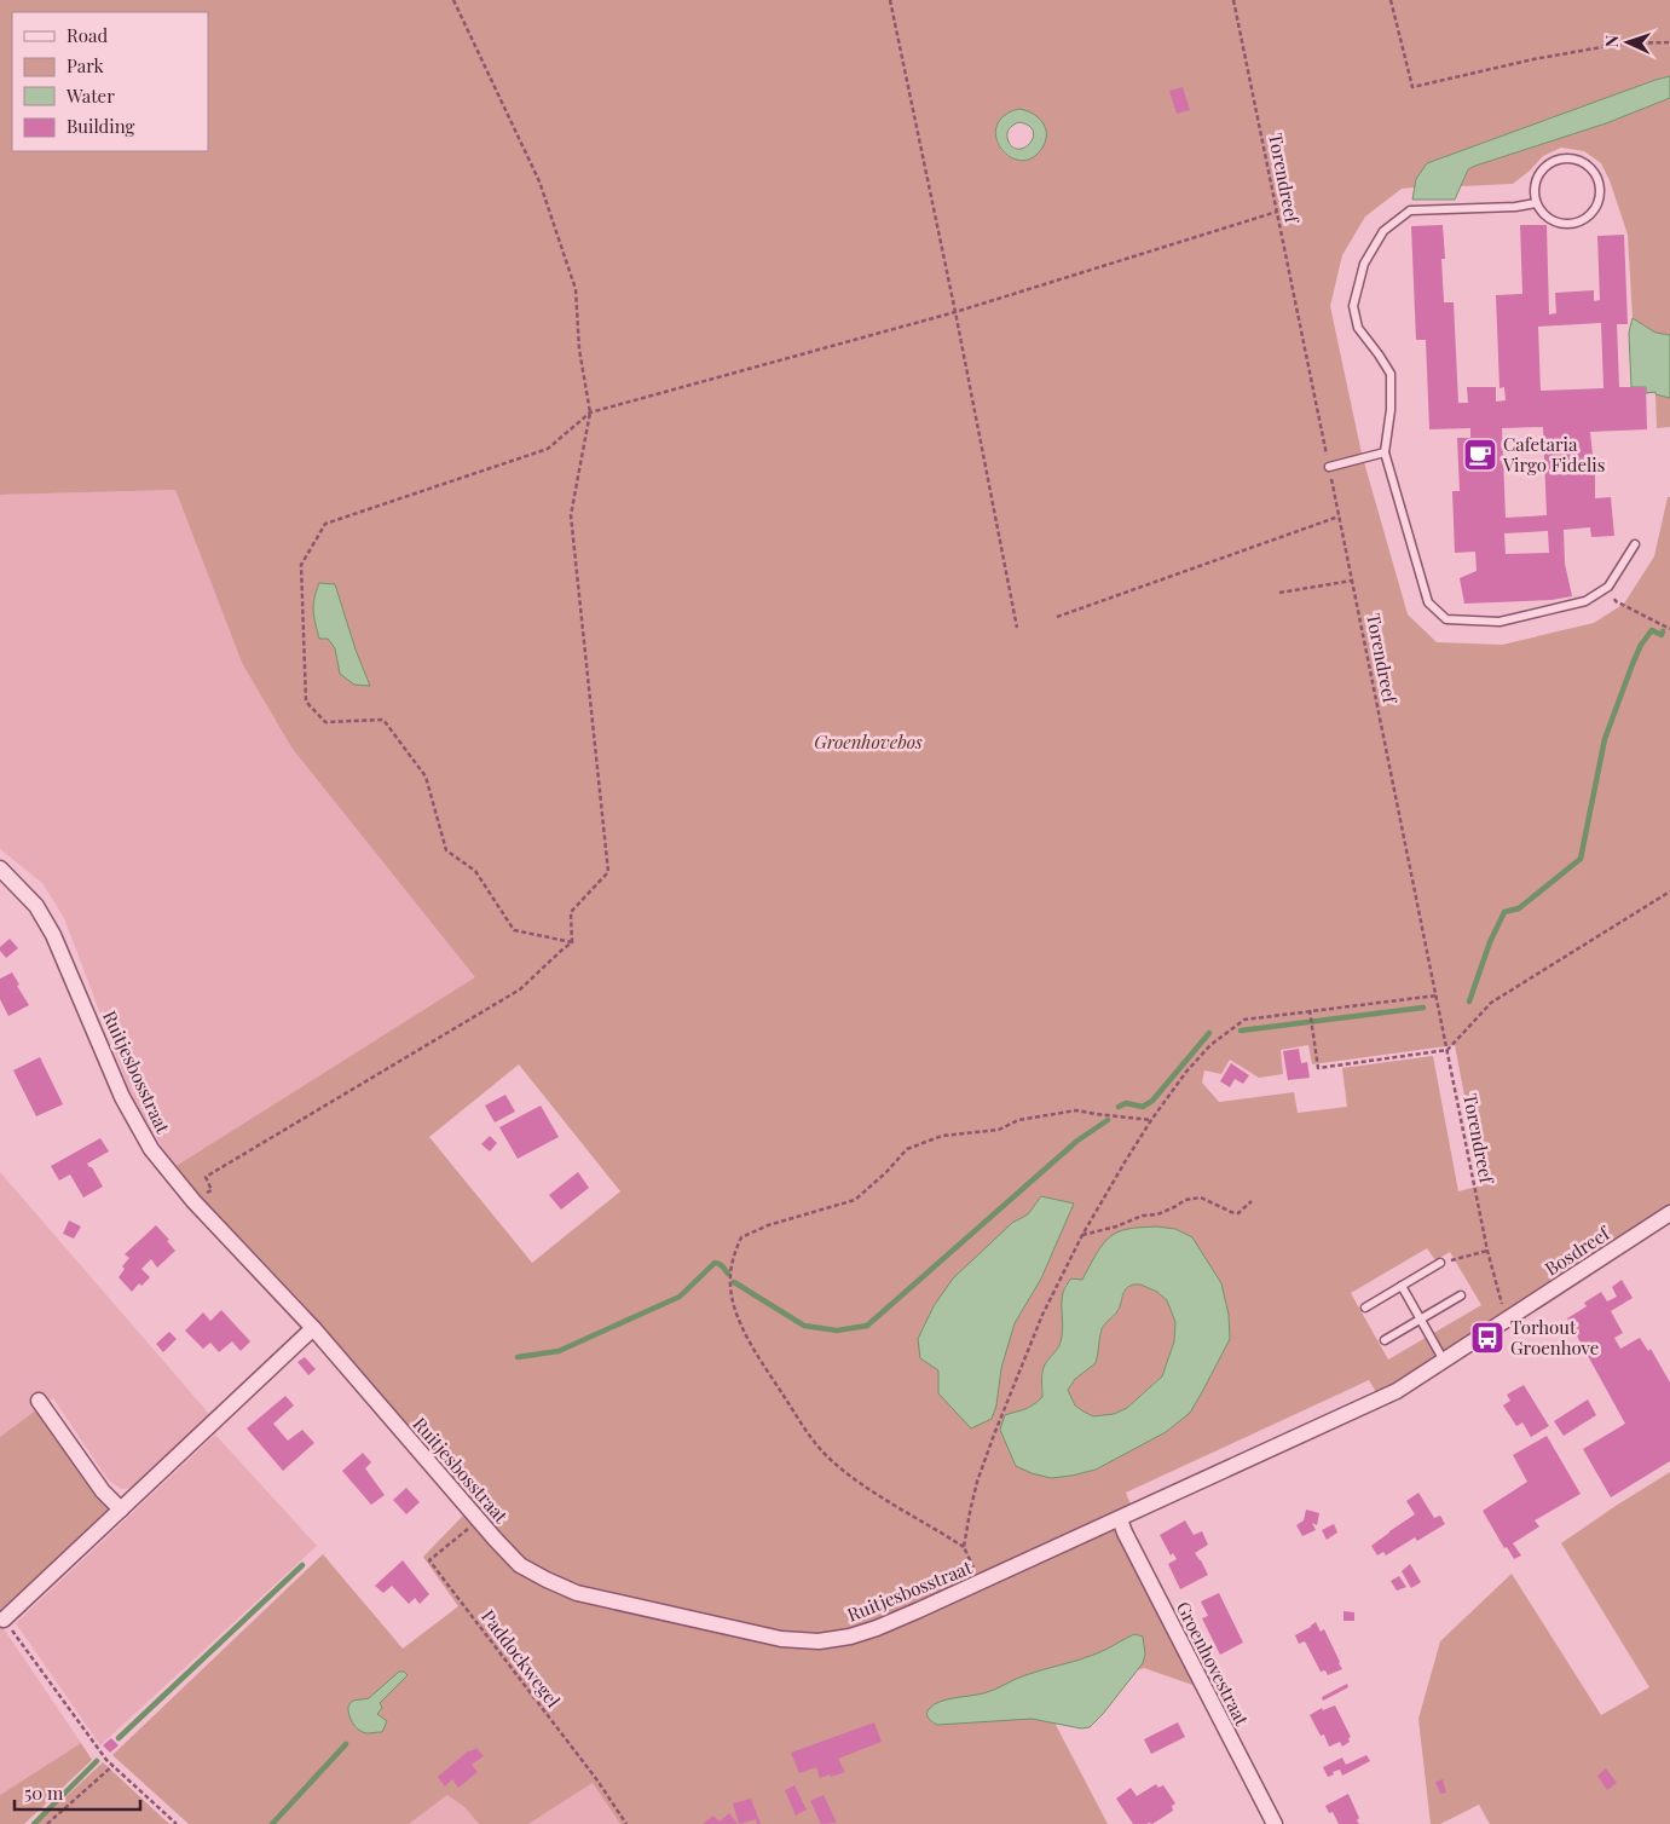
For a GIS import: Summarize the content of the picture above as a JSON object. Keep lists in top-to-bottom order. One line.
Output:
{"streets":{"street":["Ruitjesbosstraat","Bosdreef","Groenhovestraat"],"path":["Torendreef","Paddockwegel"]},"crossings":[["Torendreef","Ruitjesbosstraat"],["Torendreef","Bosdreef"],["Ruitjesbosstraat","Bosdreef"],["Ruitjesbosstraat","Paddockwegel"],["Ruitjesbosstraat","Groenhovestraat"]],"parks":["Groenhovebos"],"places":{"cafe":["Cafetaria Virgo Fidelis"],"bus stop":["Torhout Groenhove"]},"legend":["Road","Park","Water","Building"],"scale_bar":"50 m","north":"left"}
